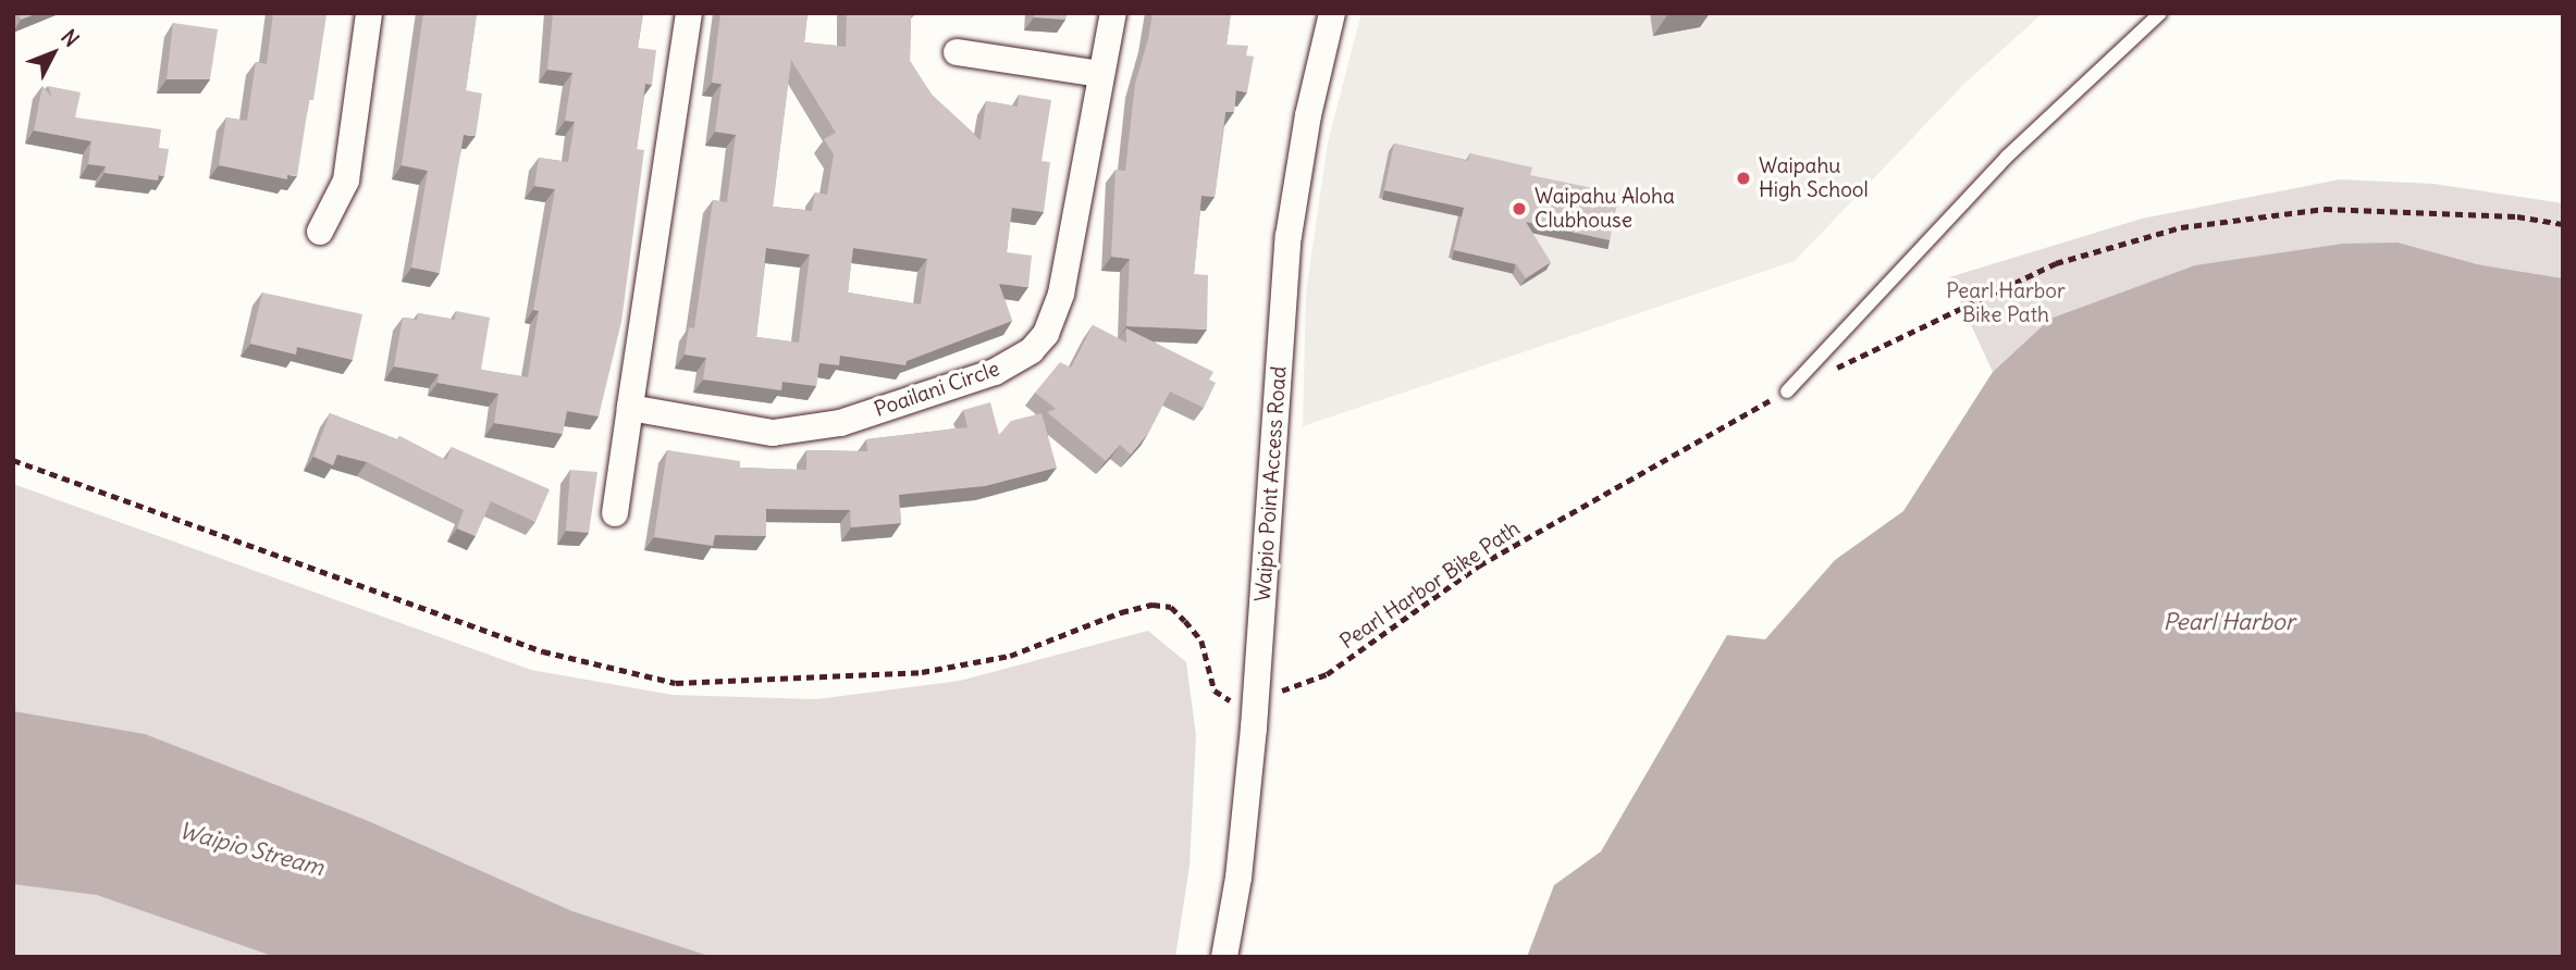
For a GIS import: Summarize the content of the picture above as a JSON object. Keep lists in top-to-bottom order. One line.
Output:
{"streets":{"street":["Poailani Circle","Waipio Point Access Road"],"path":["Pearl Harbor Bike Path"]},"crossings":[["Waipio Point Access Road","Pearl Harbor Bike Path"]],"water":["Pearl Harbor","Waipio Stream"],"parks":["Pearl Harbor Bike Path"],"places":["Waipahu High School","Waipahu Aloha Clubhouse"],"north":"top right"}
